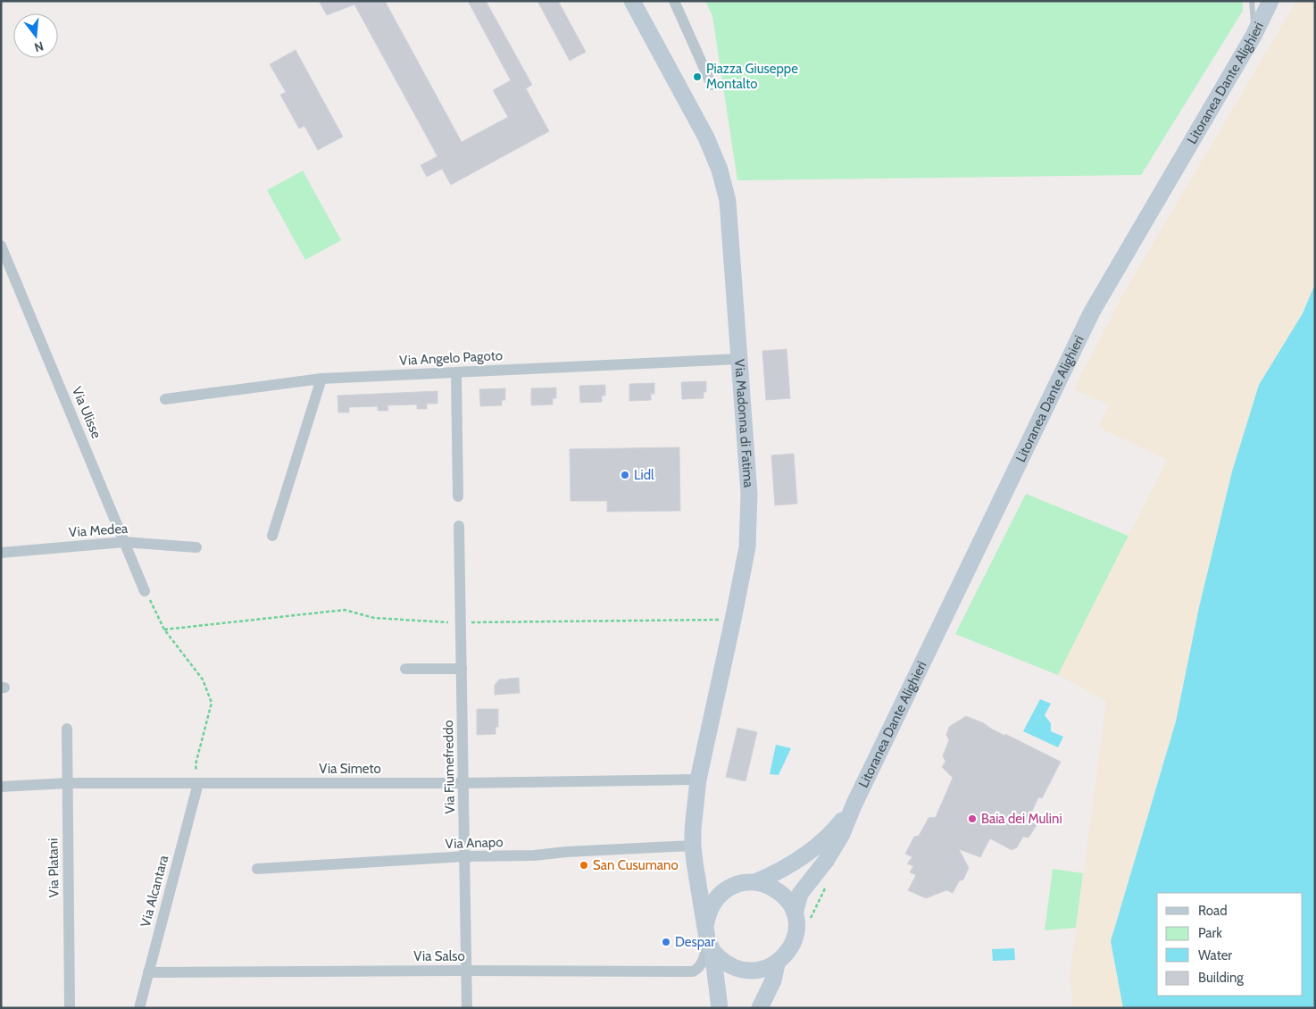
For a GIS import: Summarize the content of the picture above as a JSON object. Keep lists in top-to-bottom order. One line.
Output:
{"streets":{"main road":["Litoranea Dante Alighieri","Via Madonna di Fatima"],"street":["Via Angelo Pagoto","Via Ulisse","Via Medea","Via Fiumefreddo","Via Simeto","Via Anapo","Via Platani","Via Alcantara","Via Salso"]},"crossings":[["Via Angelo Pagoto","Via Madonna di Fatima"],["Via Ulisse","Via Medea"],["Via Madonna di Fatima","Via Simeto"],["Via Madonna di Fatima","Via Anapo"],["Via Madonna di Fatima","Via Salso"],["Via Fiumefreddo","Via Simeto"],["Via Fiumefreddo","Via Anapo"],["Via Fiumefreddo","Via Salso"],["Via Simeto","Via Platani"],["Via Simeto","Via Alcantara"],["Via Alcantara","Via Salso"]],"places":["Piazza Giuseppe Montalto","Lidl","Baia dei Mulini","San Cusumano","Despar"],"legend":["Road","Park","Water","Building"],"north":"bottom"}
